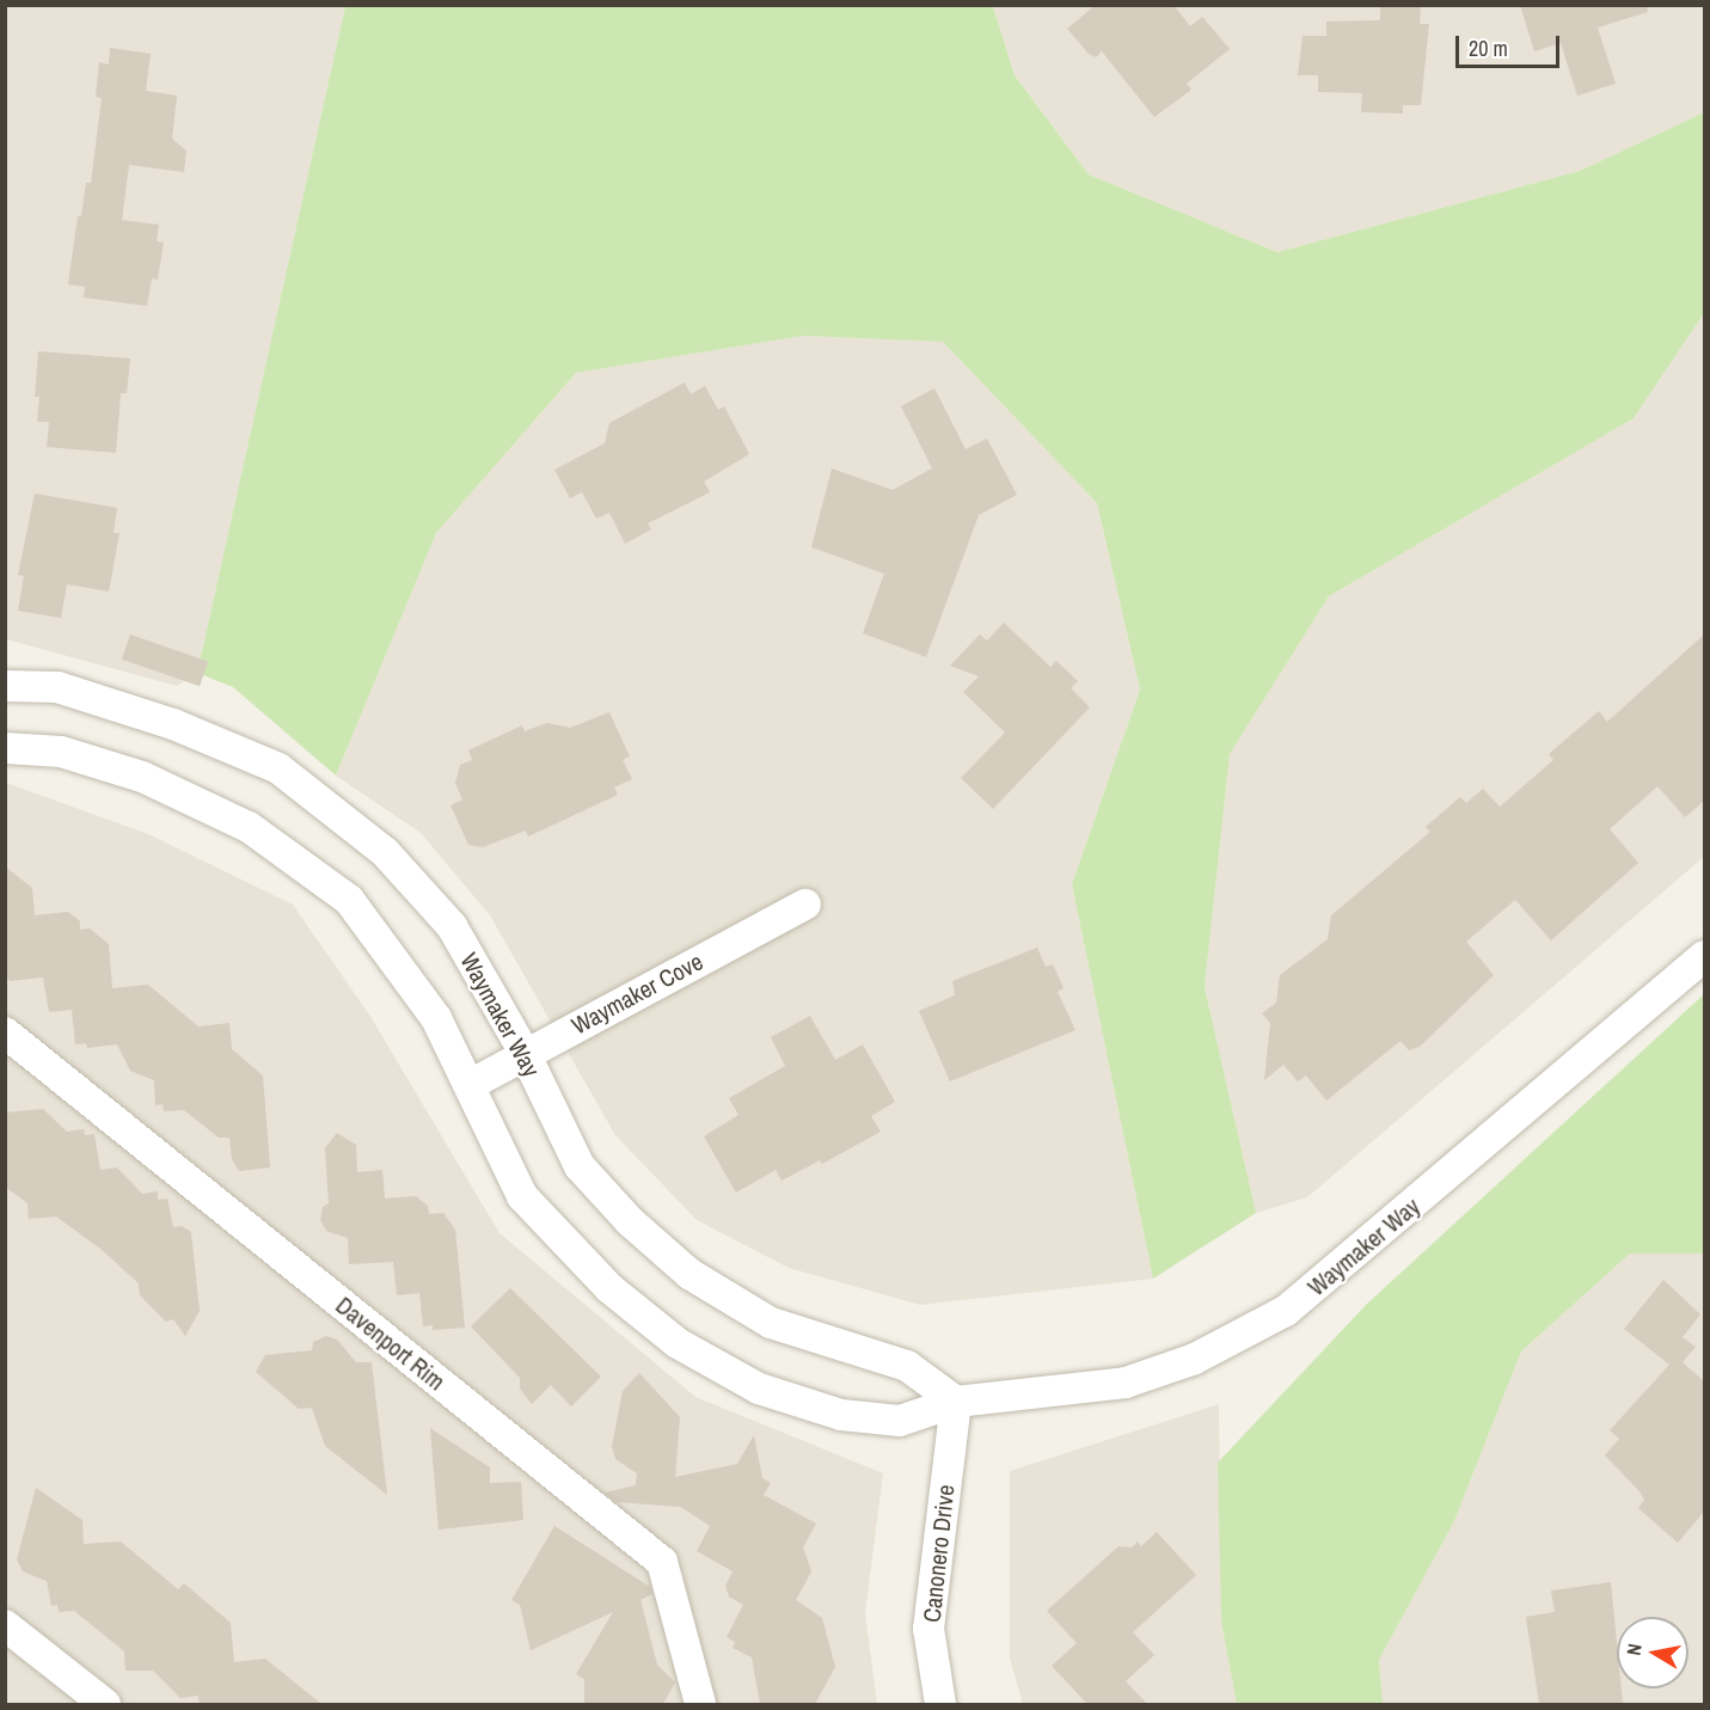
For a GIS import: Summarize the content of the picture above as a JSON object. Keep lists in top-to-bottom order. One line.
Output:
{"streets":{"street":["Waymaker Cove","Waymaker Way","Davenport Rim","Canonero Drive"]},"crossings":[["Waymaker Cove","Waymaker Way"],["Waymaker Way","Canonero Drive"]],"scale_bar":"20 m","north":"left"}
